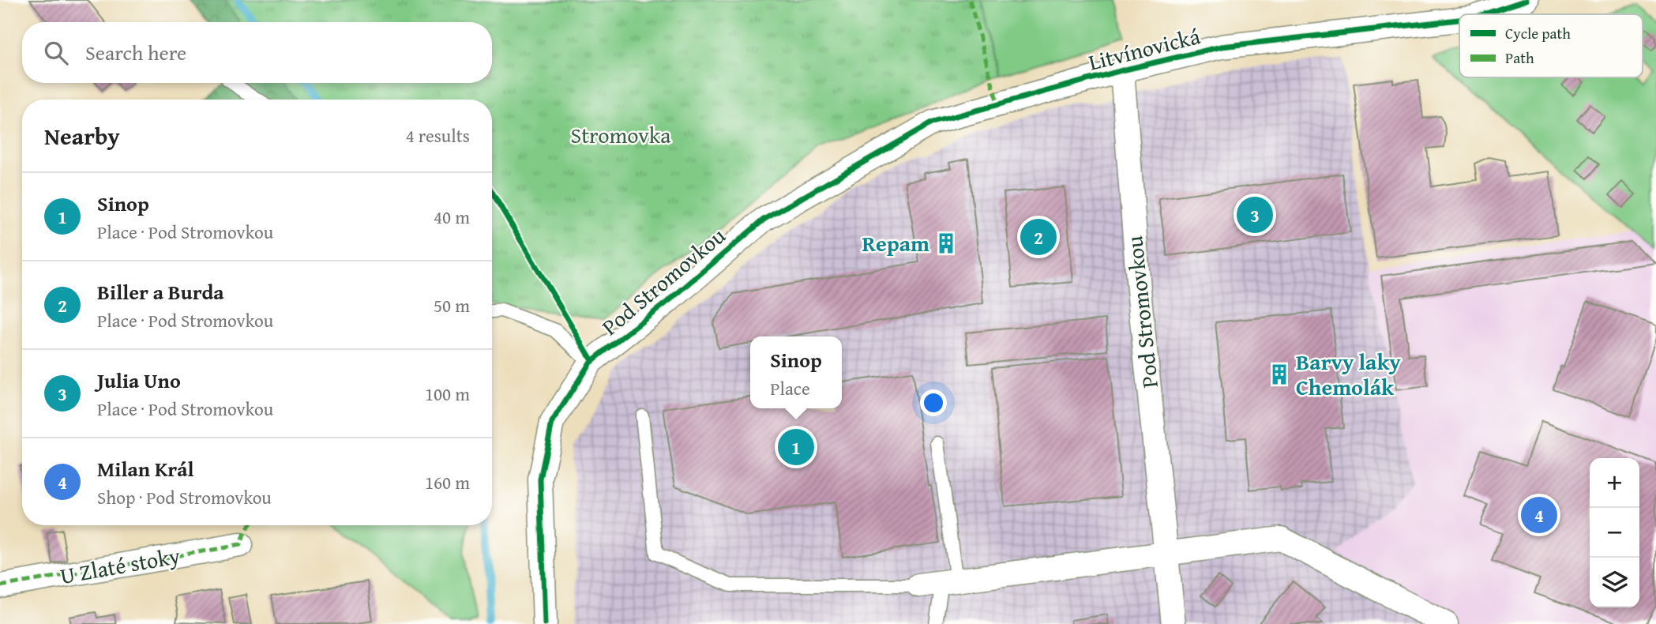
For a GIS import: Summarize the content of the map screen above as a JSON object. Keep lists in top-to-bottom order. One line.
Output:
{"streets":{"street":["Litvínovická","Pod Stromovkou","U Zlaté stoky"]},"crossings":[["Litvínovická","Pod Stromovkou"]],"parks":["Stromovka"],"places":{"building":["Repam","Barvy laky Chemolák"]},"legend":["Cycle path","Path"],"page":{"search":"Search here","heading":["Nearby","4 results"],"list":[{"mark":"1","name":"Sinop","note":"Place · Pod Stromovkou","value":"40 m"},{"mark":"2","name":"Biller a Burda","note":"Place · Pod Stromovkou","value":"50 m"},{"mark":"3","name":"Julia Uno","note":"Place · Pod Stromovkou","value":"100 m"},{"mark":"4","name":"Milan Král","note":"Shop · Pod Stromovkou","value":"160 m"}],"pins":["3","2","1","4"],"popup":["Sinop","Place"],"map_buttons":["+","−"]}}
